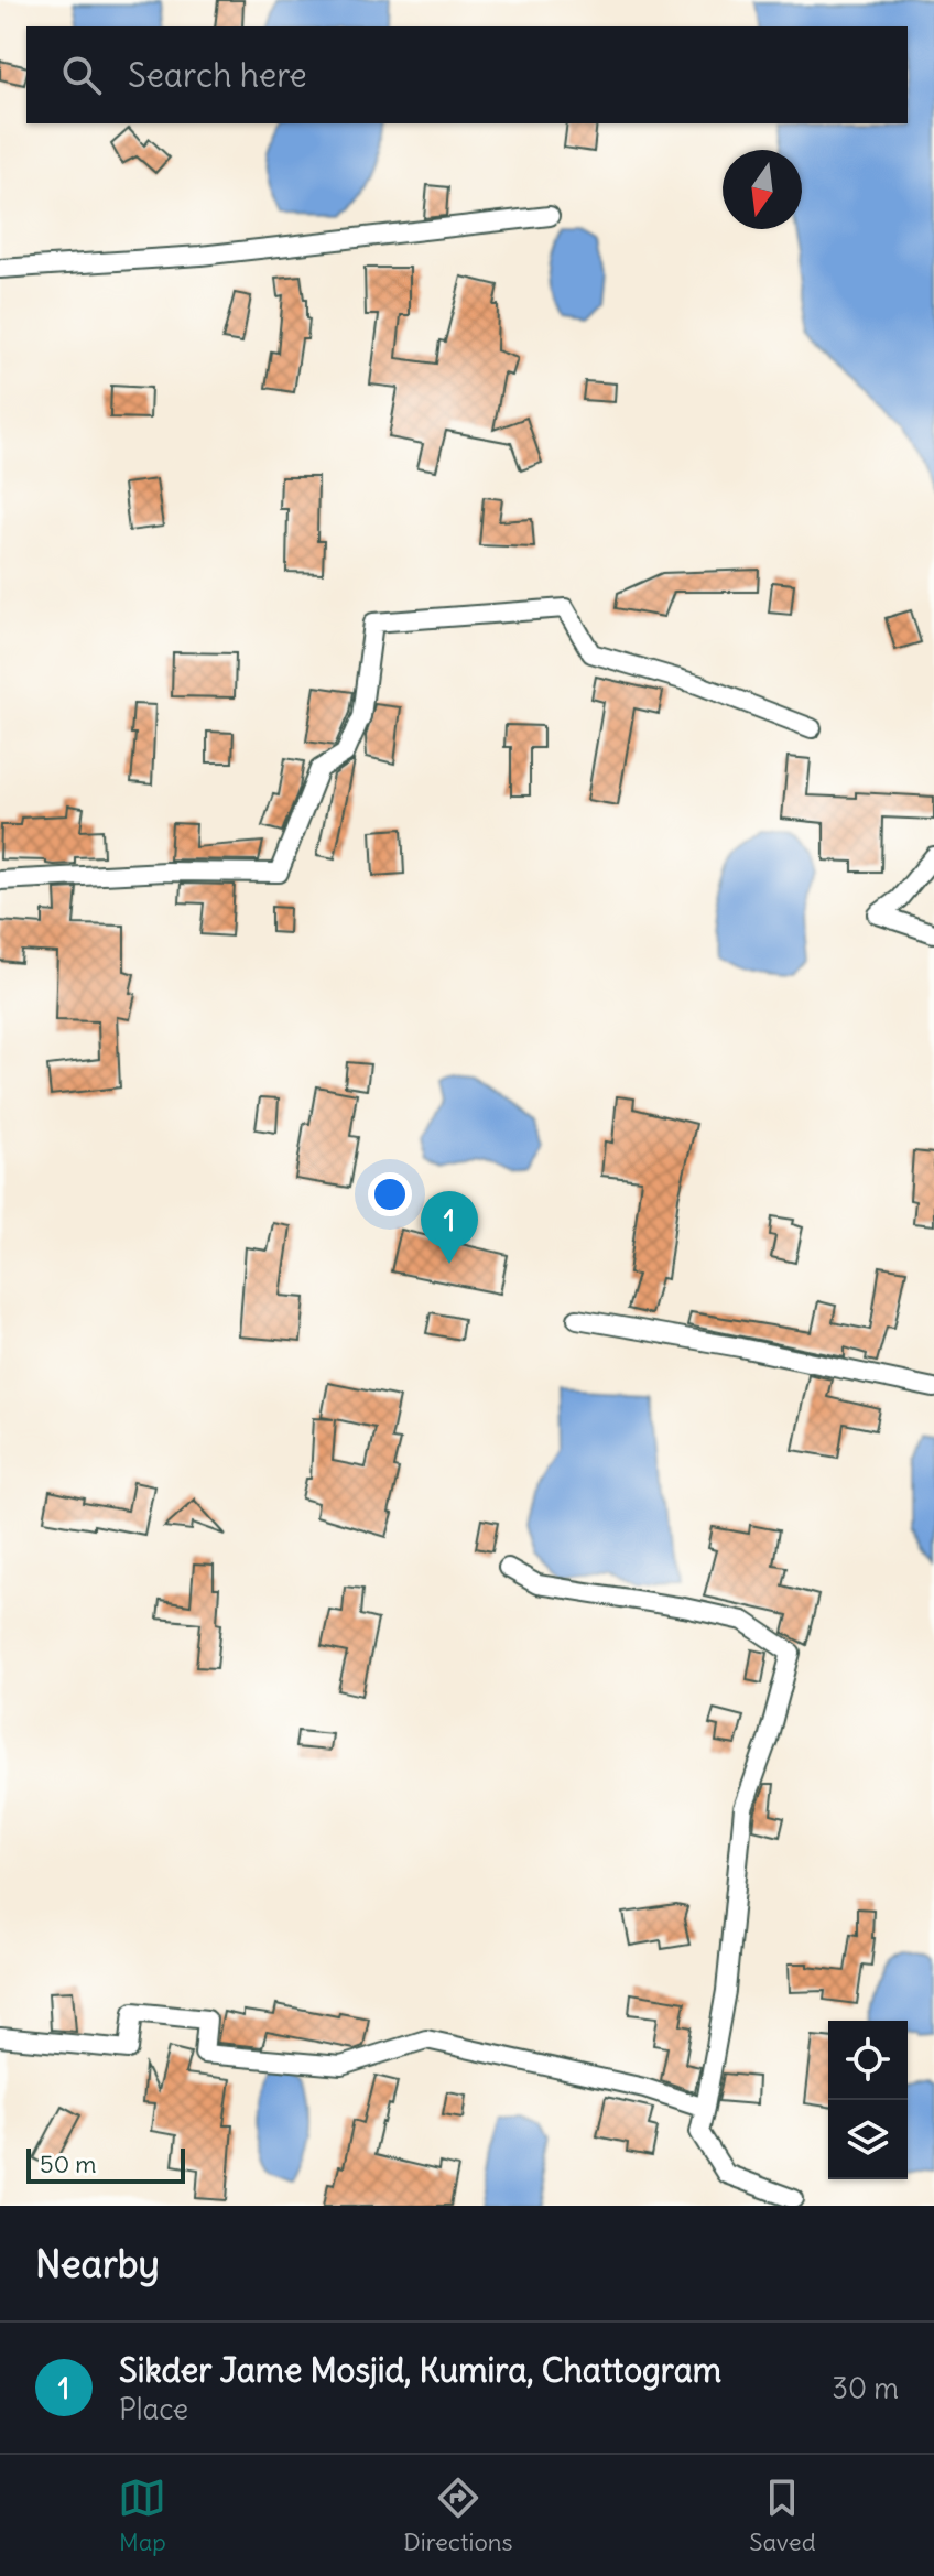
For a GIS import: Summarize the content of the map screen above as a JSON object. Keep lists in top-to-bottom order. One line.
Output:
{"scale_bar":"50 m","north":"bottom","page":{"search":"Search here","pins":"1","scale":"50 m","heading":"Nearby","list":[{"mark":"1","name":"Sikder Jame Mosjid, Kumira, Chattogram","note":"Place","value":"30 m"}],"nav":["Map","Directions","Saved"]}}
